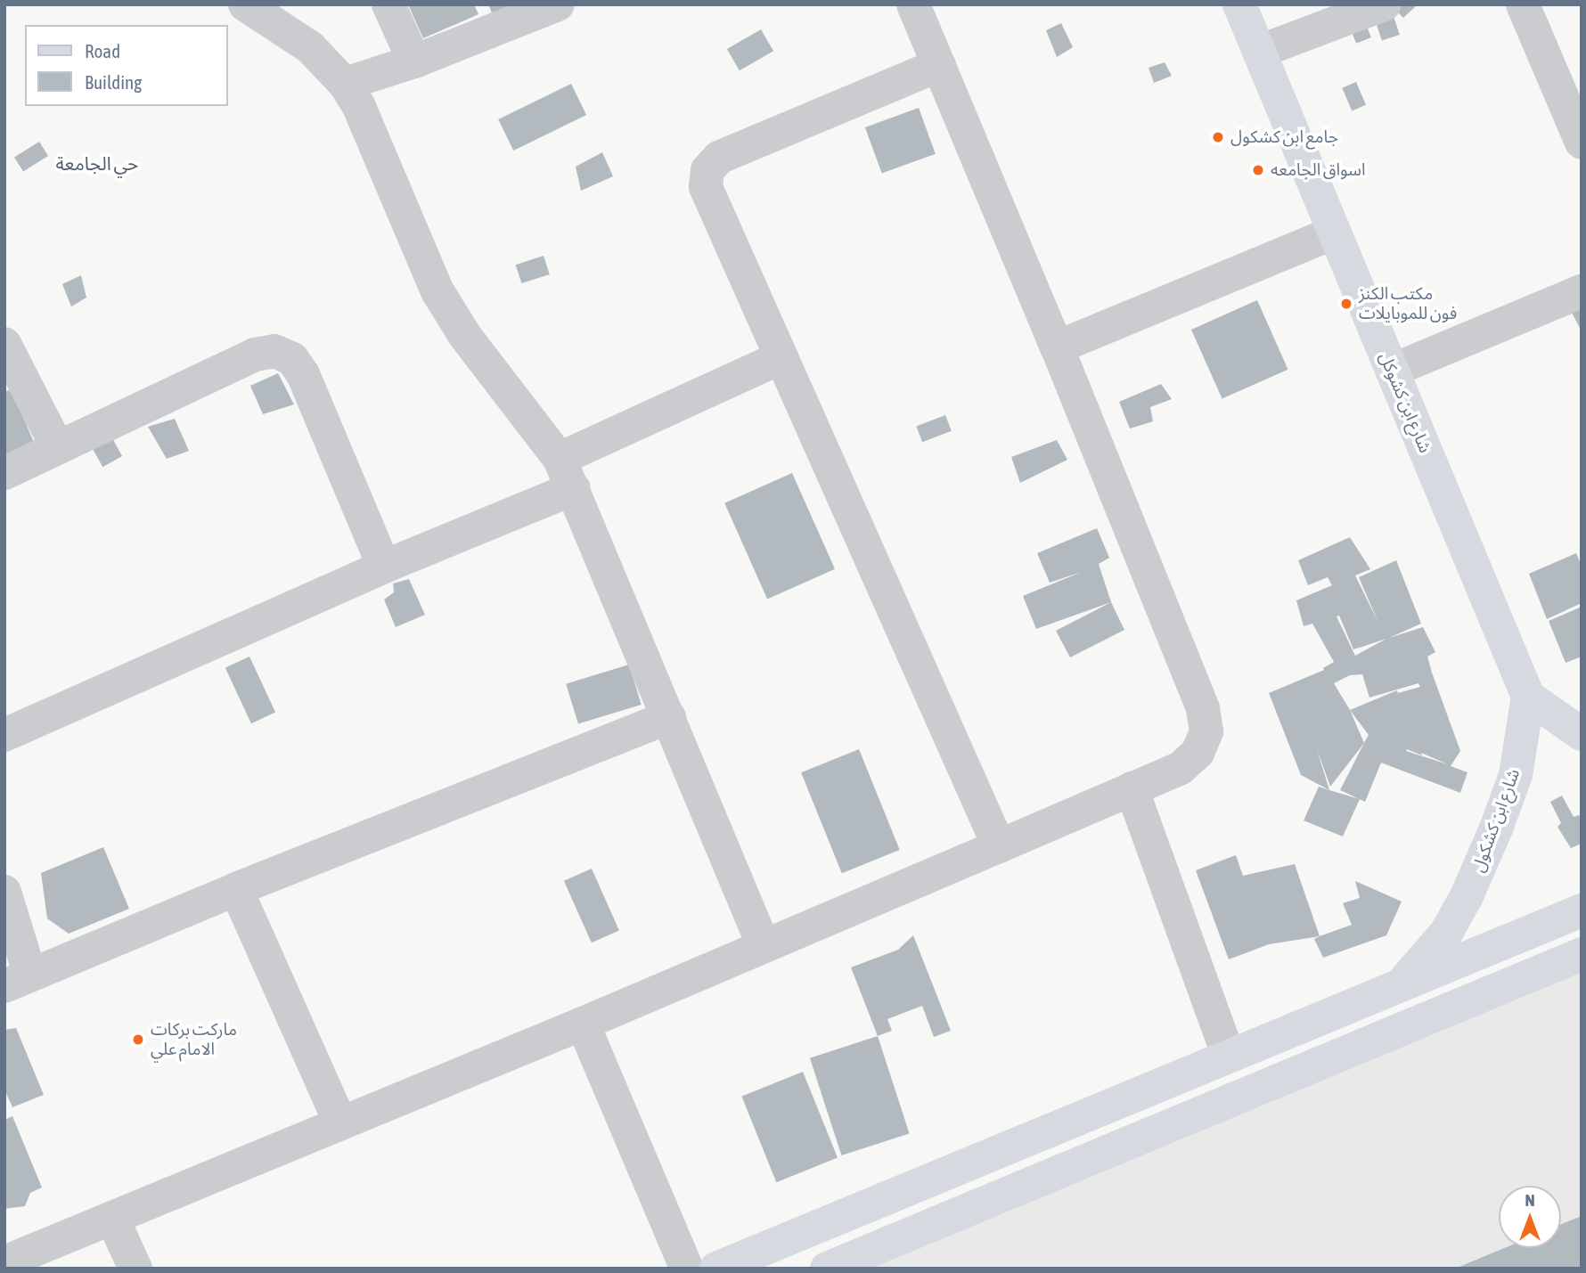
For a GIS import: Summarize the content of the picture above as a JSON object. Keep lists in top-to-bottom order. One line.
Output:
{"streets":{"street":["شارع ابن كشوكل","شارع ابن كشكول"]},"crossings":[["شارع ابن كشوكل","شارع ابن كشكول"]],"districts":["حي الجامعة"],"places":["جامع ابن كشكول","اسواق الجامعه","مكتب الكنز فون للموبايلات","ماركت بركات الامام علي"],"legend":["Road","Building"],"north":"top"}
